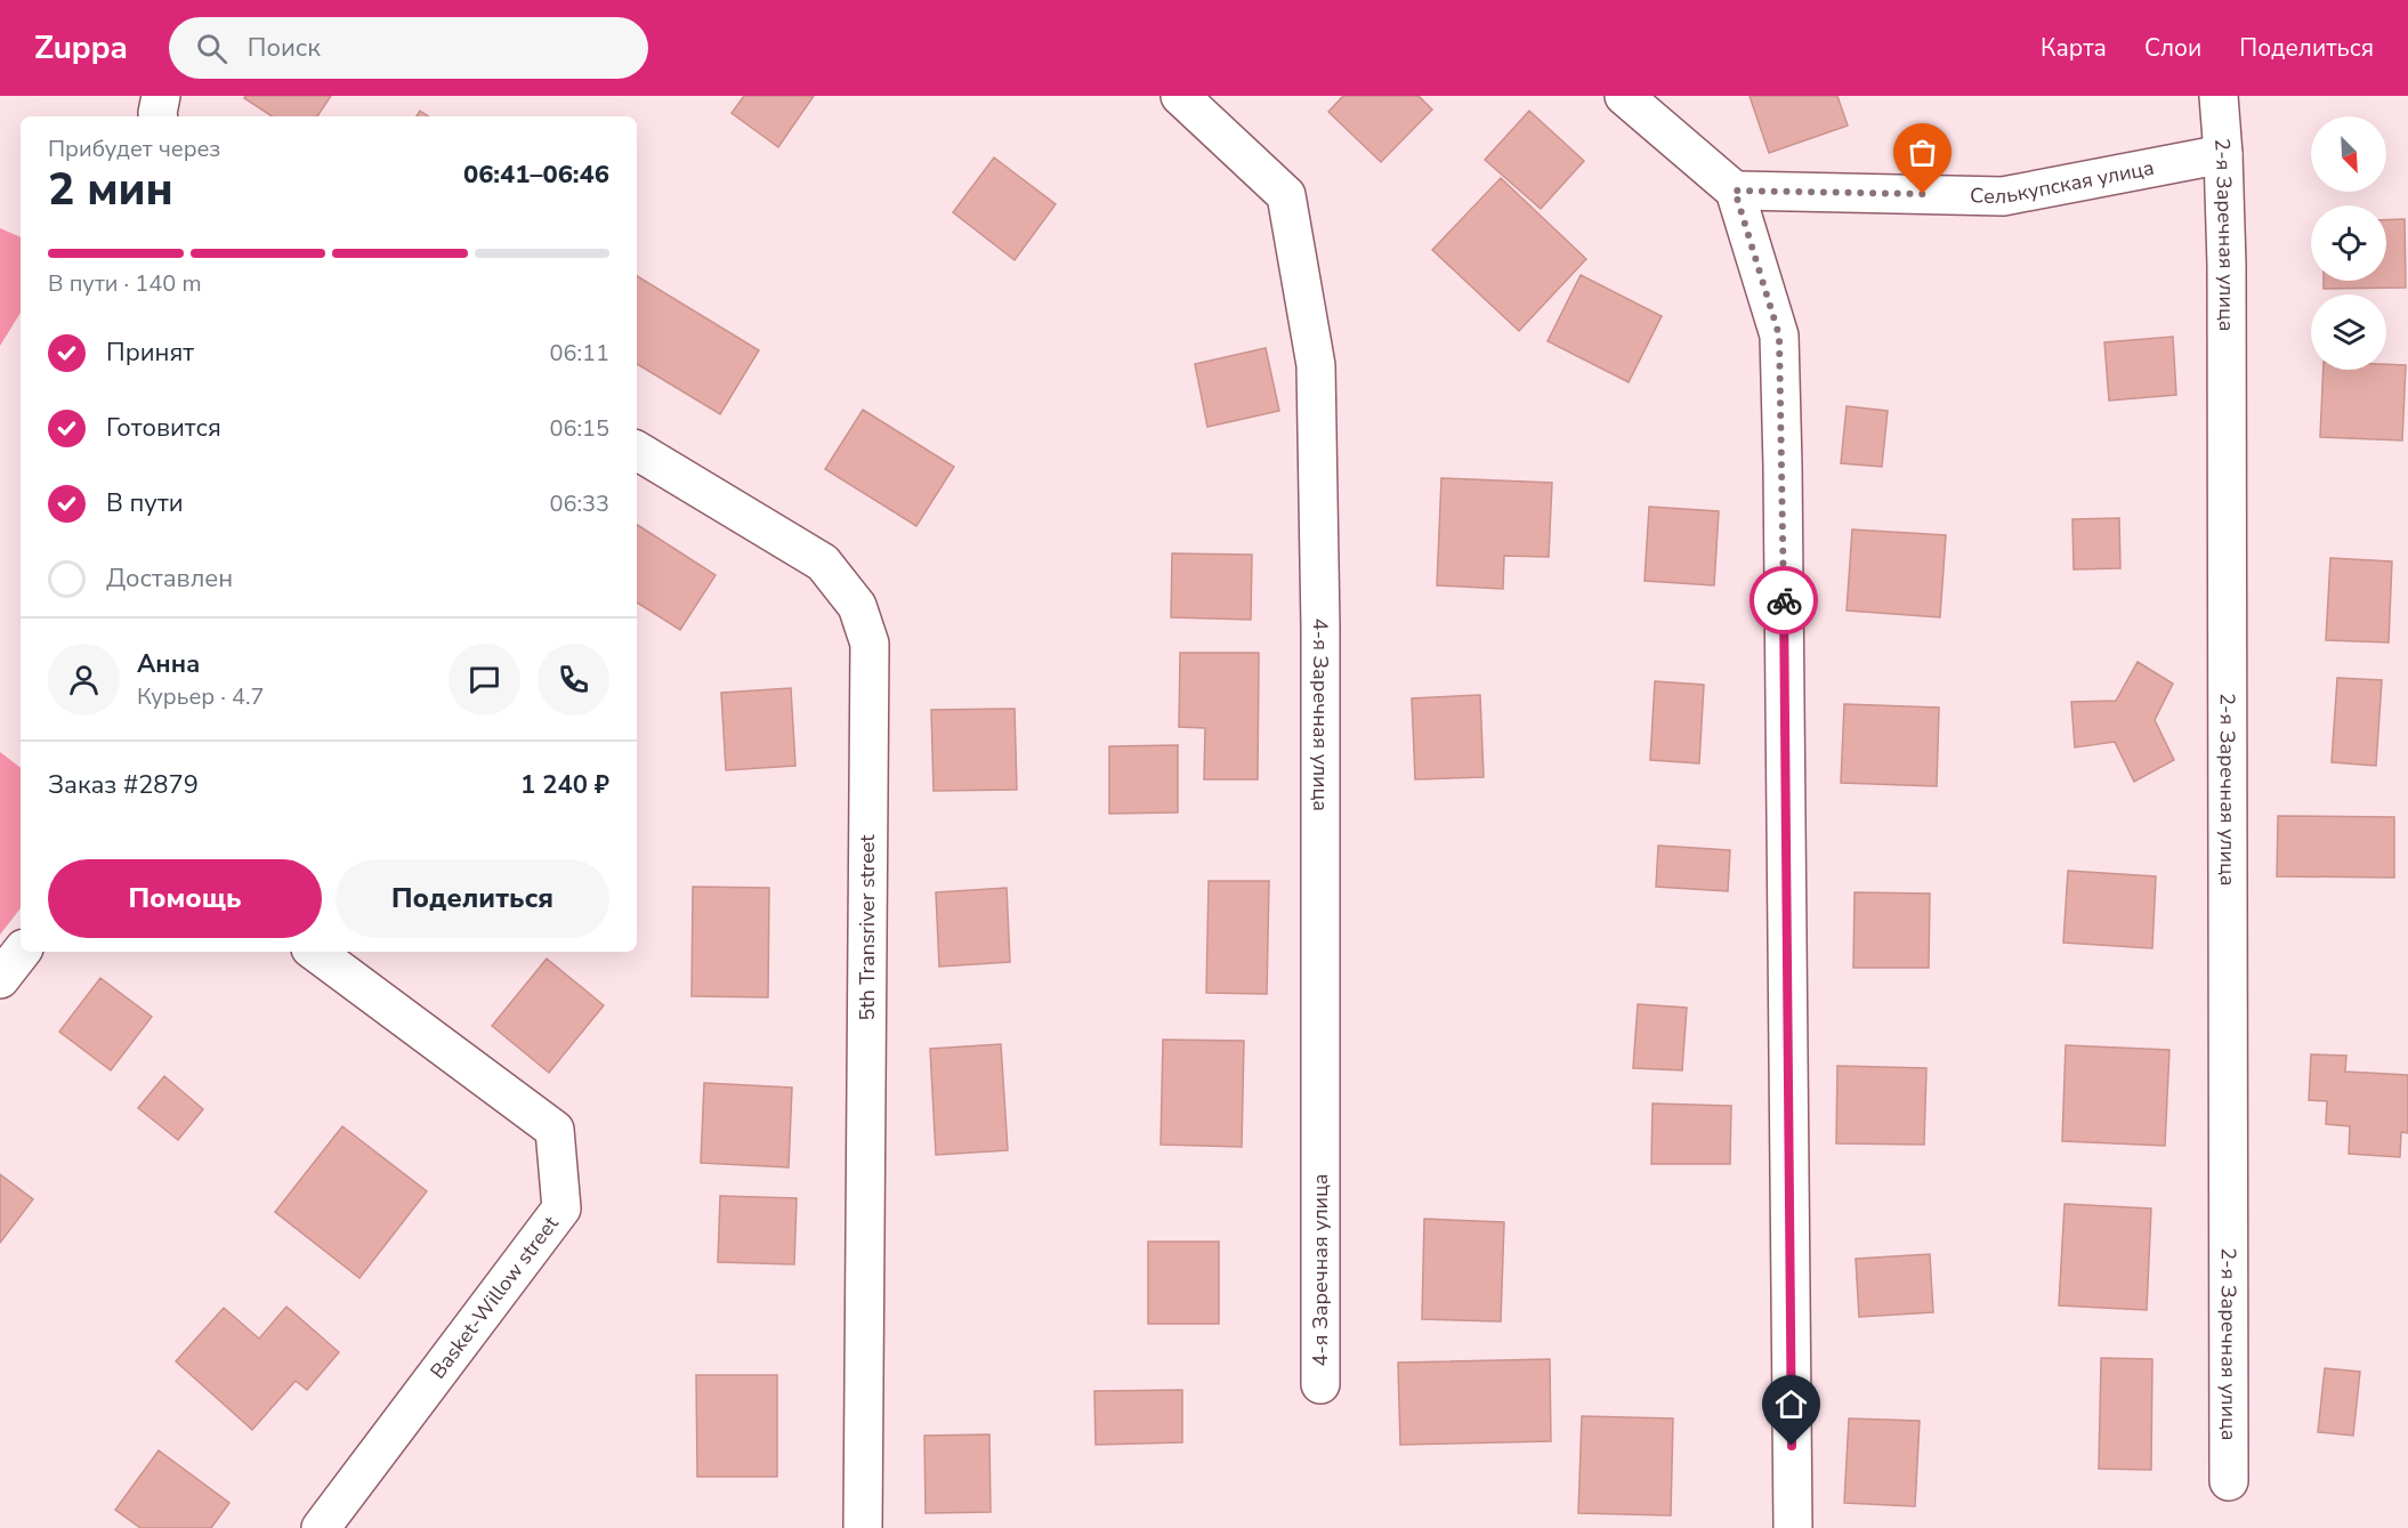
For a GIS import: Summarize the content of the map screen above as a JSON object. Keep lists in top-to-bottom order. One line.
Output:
{"streets":{"street":["Селькупская улица","2-я Заречная улица","4-я Заречная улица","5th Transriver street","Basket-Willow street"]},"crossings":[["Селькупская улица","2-я Заречная улица"]],"north":"bottom right","page":{"header":"Zuppa","search":"Поиск","nav":["Карта","Слои","Поделиться"],"heading":["2 мин","Прибудет через","06:41–06:46"],"panel":["Анна","Курьер · 4.7","Заказ #2879","1 240 ₽"],"bar":"В пути · 140 m","list":[["Принят","06:11"],["Готовится","06:15"],["В пути","06:33"],"Доставлен"],"buttons":["Помощь","Поделиться"]}}
